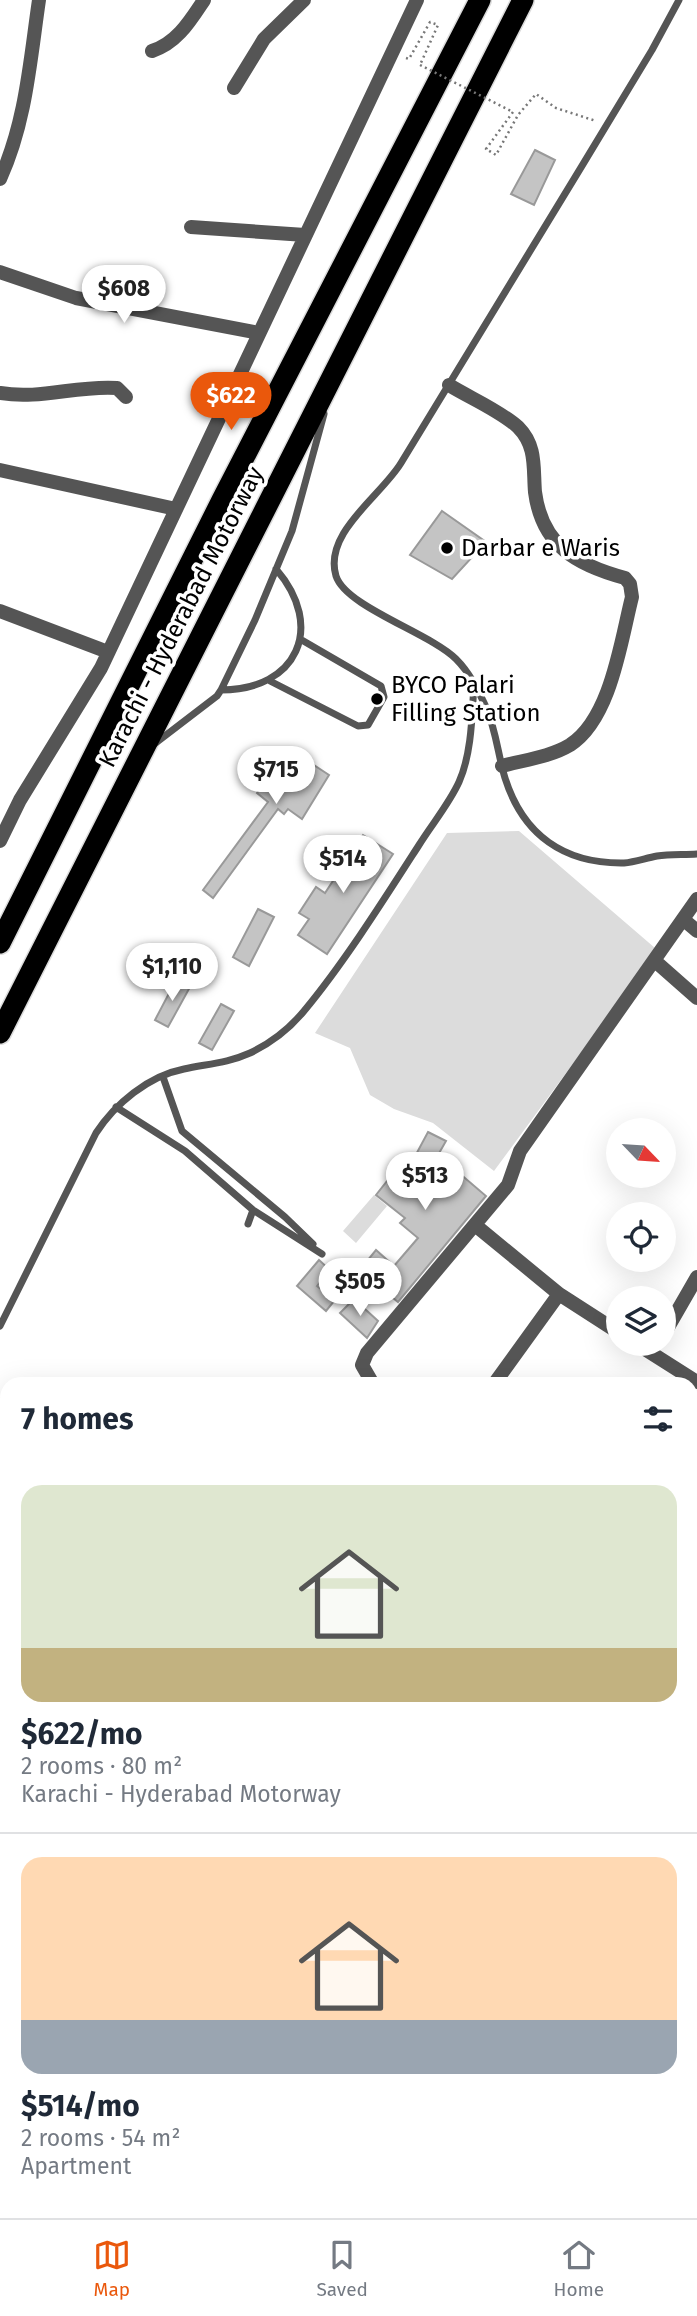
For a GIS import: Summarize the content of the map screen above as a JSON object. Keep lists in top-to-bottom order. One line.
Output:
{"streets":{"highway":["Karachi - Hyderabad Motorway"]},"places":["Darbar e Waris","BYCO Palari Filling Station"],"north":"bottom right","page":{"price":["$608","$622","$715","$514","$1,110","$513","$505"],"heading":"7 homes","list":[{"name":"$622/mo","note":"2 rooms · 80 m² · Karachi - Hyderabad Motorway"},{"name":"$514/mo","note":"2 rooms · 54 m² · Apartment"}],"tabs":["Map","Saved","Home"]}}
